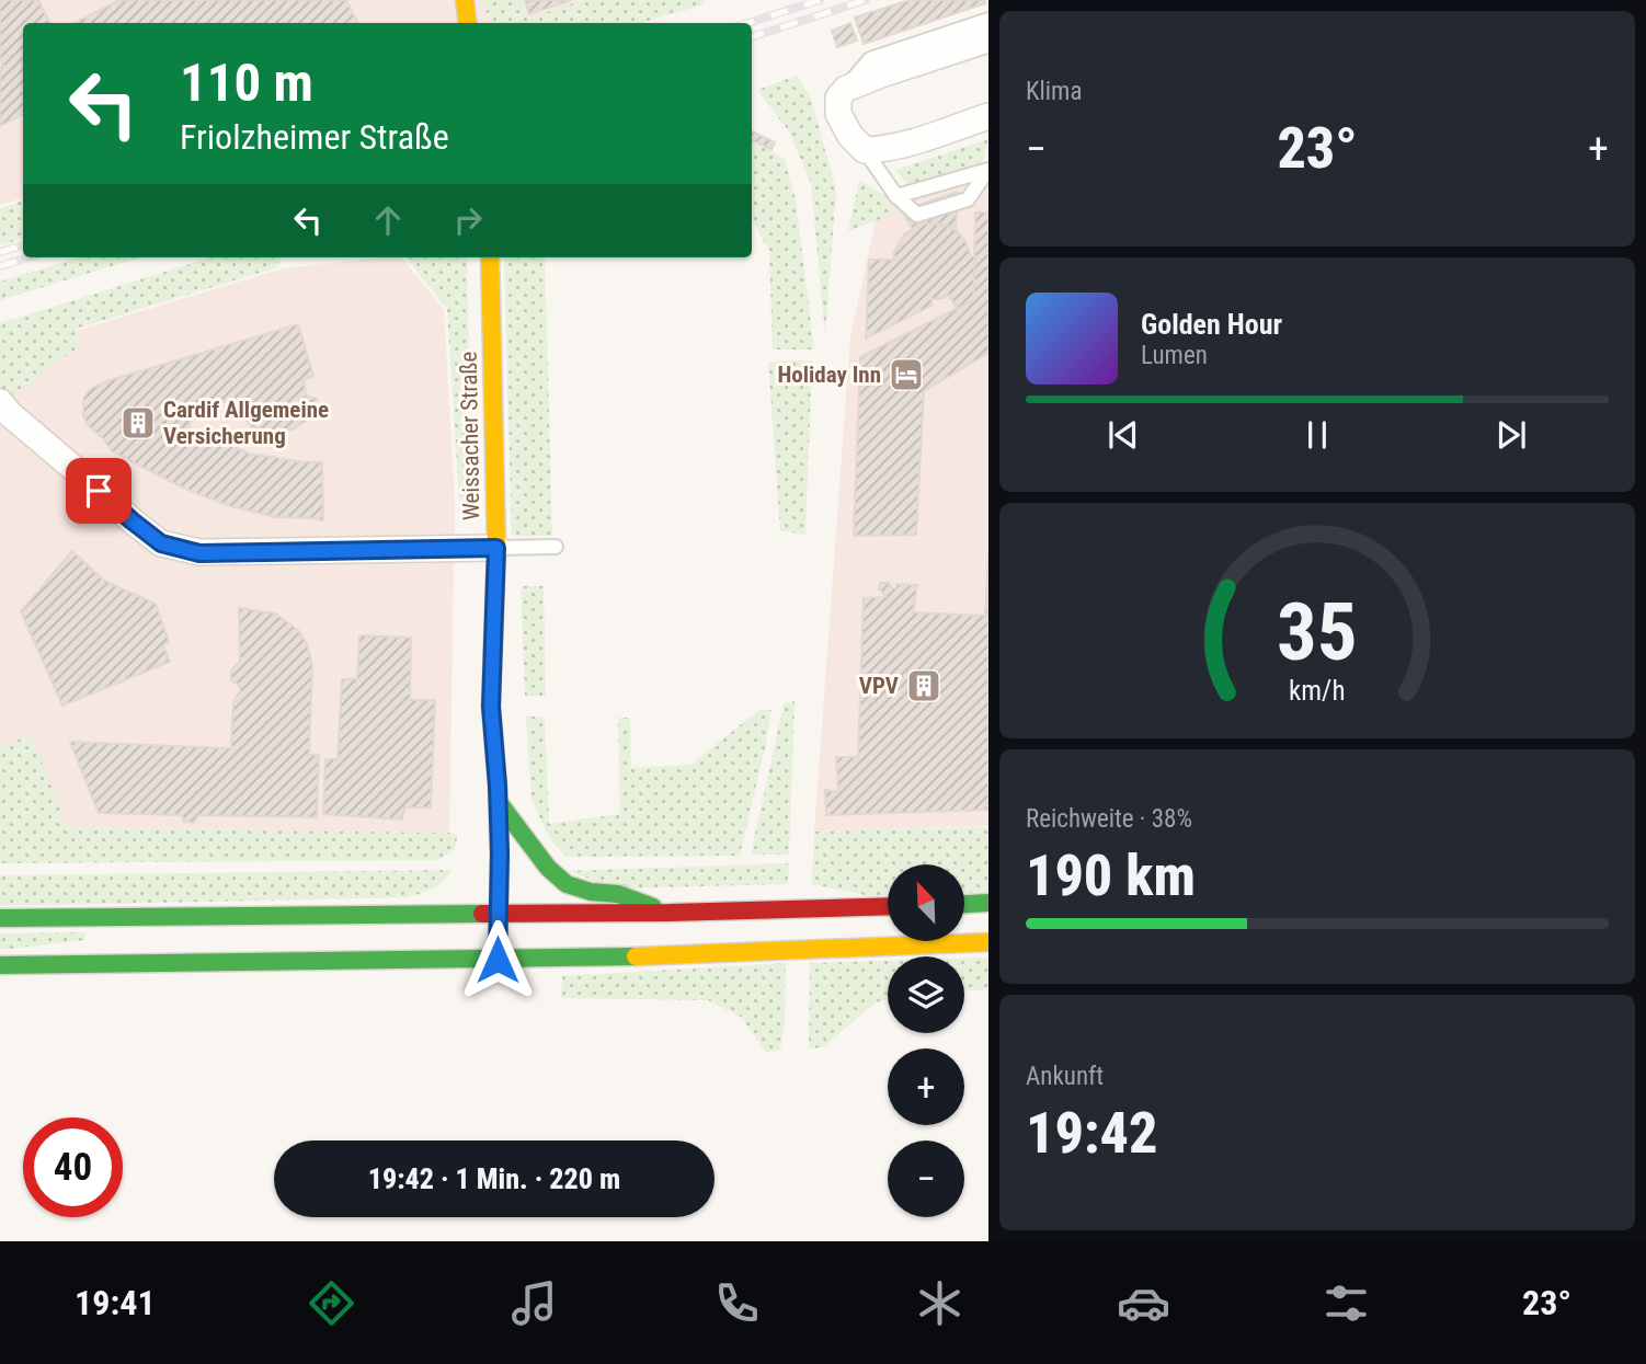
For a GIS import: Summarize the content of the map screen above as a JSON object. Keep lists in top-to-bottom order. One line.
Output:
{"streets":{"main road":["Weissacher Straße"]},"places":{"hotel":["Holiday Inn"],"building":["Cardif Allgemeine Versicherung","VPV"]},"north":"top left","page":{"tile":["Klima",["Reichweite · 38%","190 km"],["Ankunft","19:42"]],"turn":["110 m","Friolzheimer Straße"],"heat":["−","23°","+"],"song":["Golden Hour","Lumen"],"map_buttons":["+","−"],"limit":"40","trip":"19:42 · 1 Min. · 220 m","tabs":["19:41","23°"],"gauge":["35","km/h"]}}
